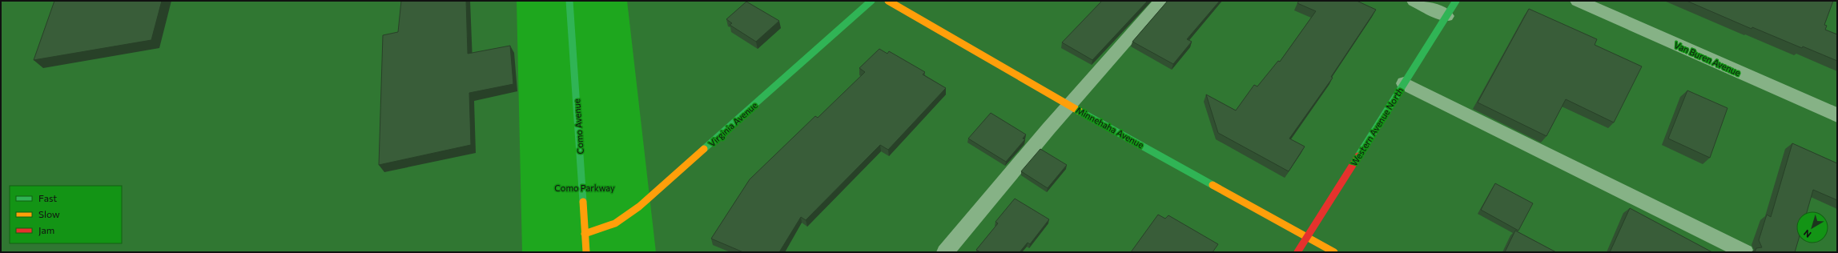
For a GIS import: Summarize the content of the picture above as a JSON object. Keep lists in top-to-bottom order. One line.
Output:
{"streets":{"main road":["Virginia Avenue","Como Avenue","Western Avenue North","Minnehaha Avenue"],"street":["Van Buren Avenue"]},"crossings":[["Virginia Avenue","Como Avenue"],["Western Avenue North","Minnehaha Avenue"]],"parks":["Como Parkway"],"legend":["Fast","Slow","Jam"],"north":"bottom left"}
